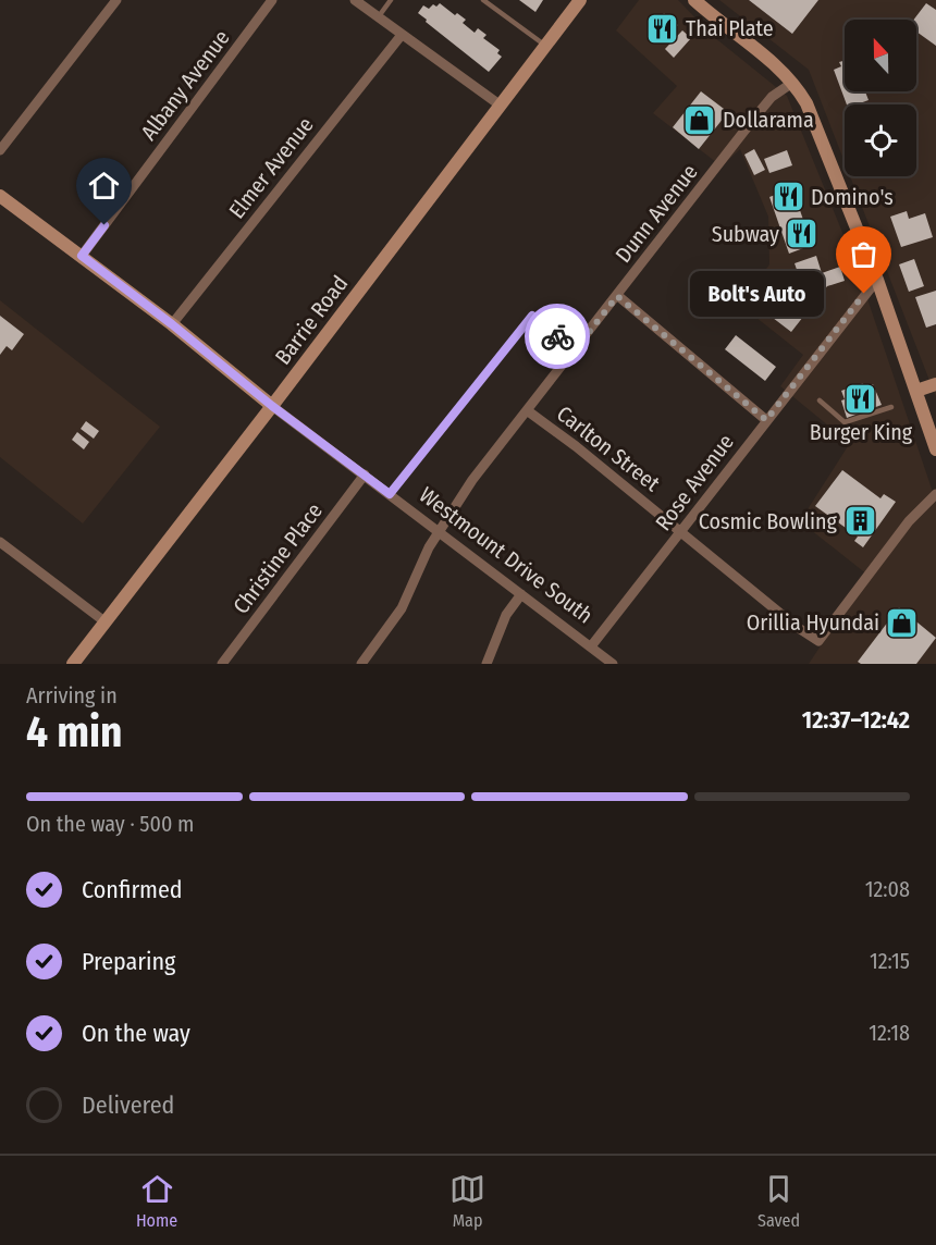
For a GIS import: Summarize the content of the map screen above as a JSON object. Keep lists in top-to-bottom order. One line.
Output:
{"streets":{"street":["Albany Avenue","Elmer Avenue","Dunn Avenue","Barrie Road","Carlton Street","Rose Avenue","Westmount Drive South","Christine Place"]},"crossings":[["Albany Avenue","Westmount Drive South"],["Elmer Avenue","Westmount Drive South"],["Dunn Avenue","Carlton Street"],["Dunn Avenue","Westmount Drive South"],["Barrie Road","Westmount Drive South"],["Carlton Street","Rose Avenue"],["Rose Avenue","Westmount Drive South"],["Westmount Drive South","Christine Place"]],"places":{"restaurant":["Thai Plate","Domino's","Subway","Burger King"],"shop":["Dollarama","Orillia Hyundai"],"other":["Bolt's Auto"],"building":["Cosmic Bowling"]},"north":"top","page":{"bubble":"Bolt's Auto","heading":["4 min","Arriving in","12:37–12:42"],"bar":"On the way · 500 m","list":[["Confirmed","12:08"],["Preparing","12:15"],["On the way","12:18"],"Delivered"],"tabs":["Home","Map","Saved"]}}
